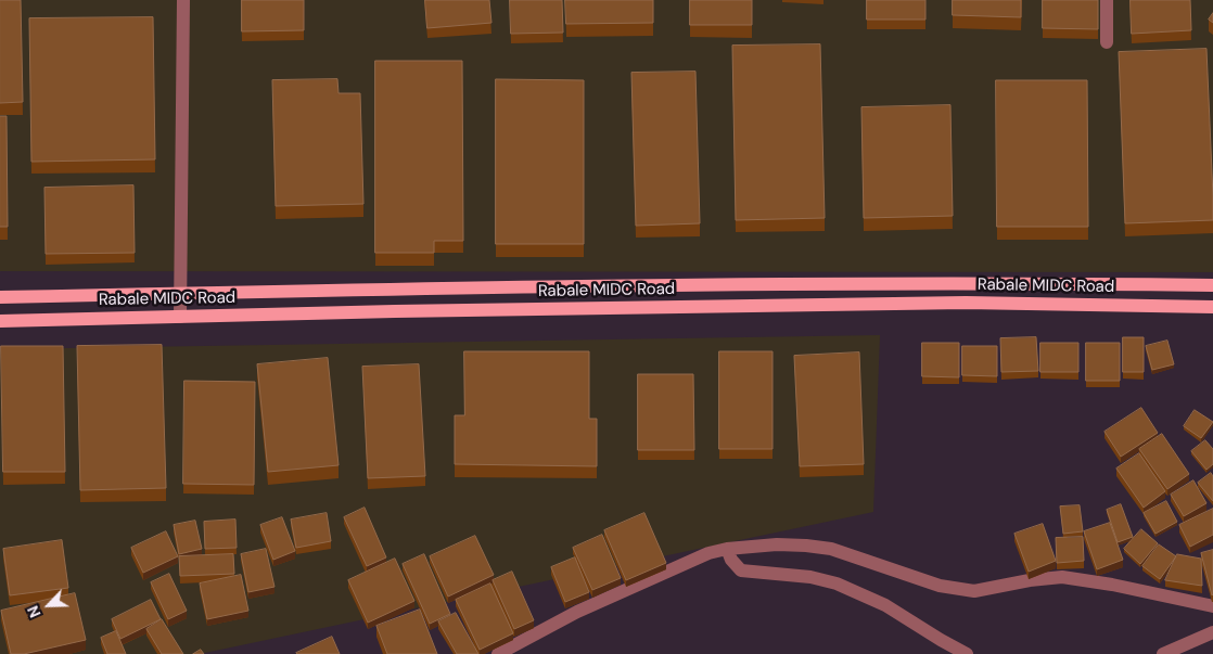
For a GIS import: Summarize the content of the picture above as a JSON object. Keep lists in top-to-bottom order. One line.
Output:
{"streets":{"main road":["Rabale MIDC Road"]},"north":"bottom left"}
